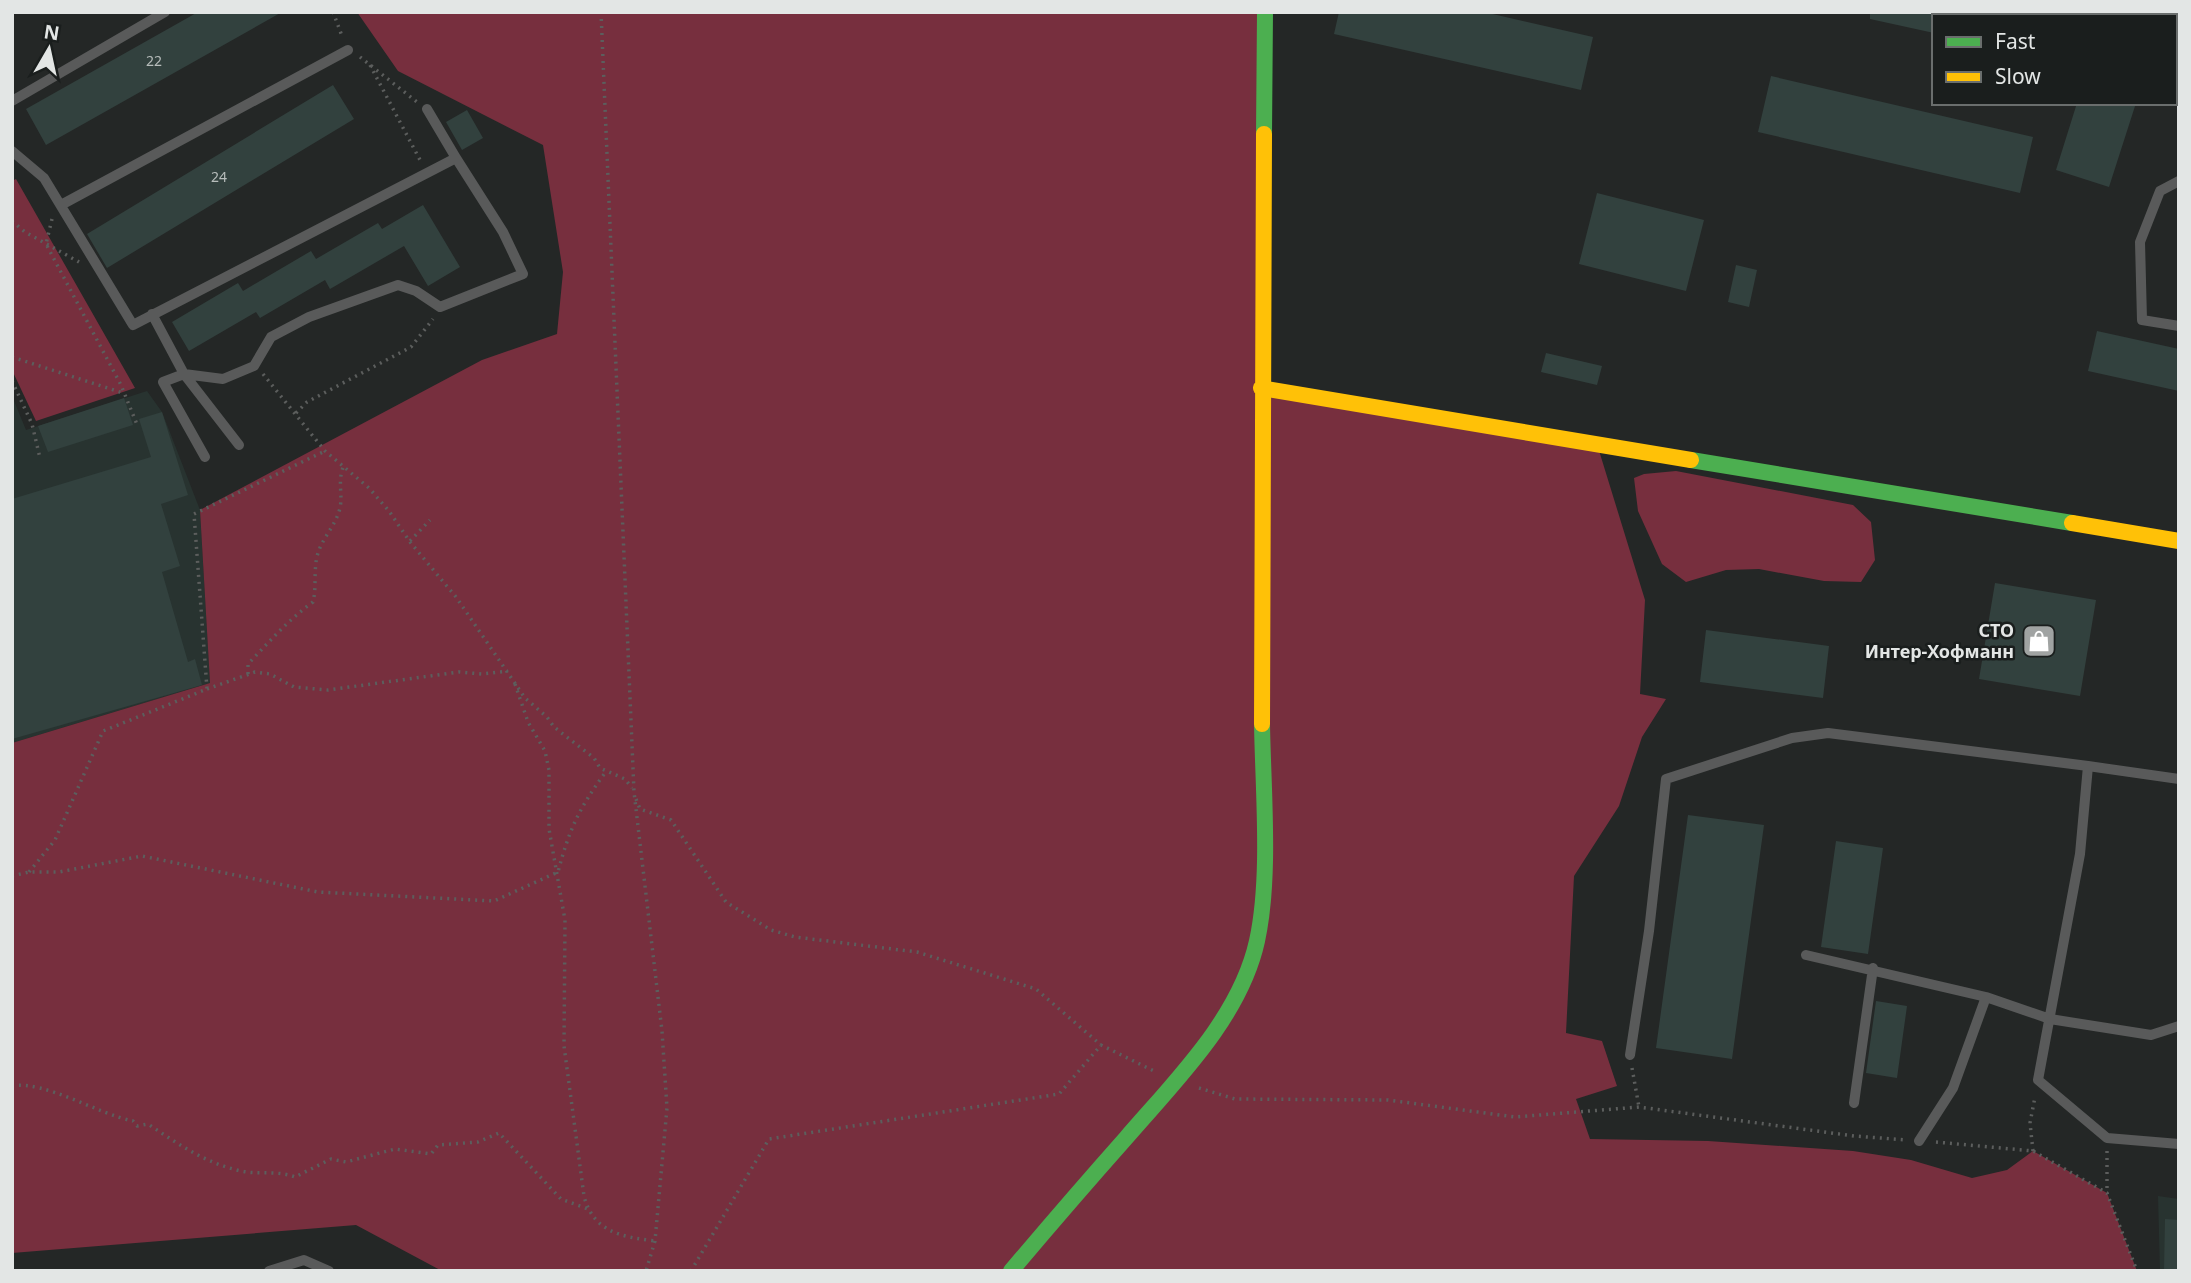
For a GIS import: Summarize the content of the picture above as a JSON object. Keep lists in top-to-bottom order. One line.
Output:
{"places":{"shop":["СТО Интер-Хофманн"]},"house_numbers":["22","24"],"legend":["Fast","Slow"],"north":"top"}
